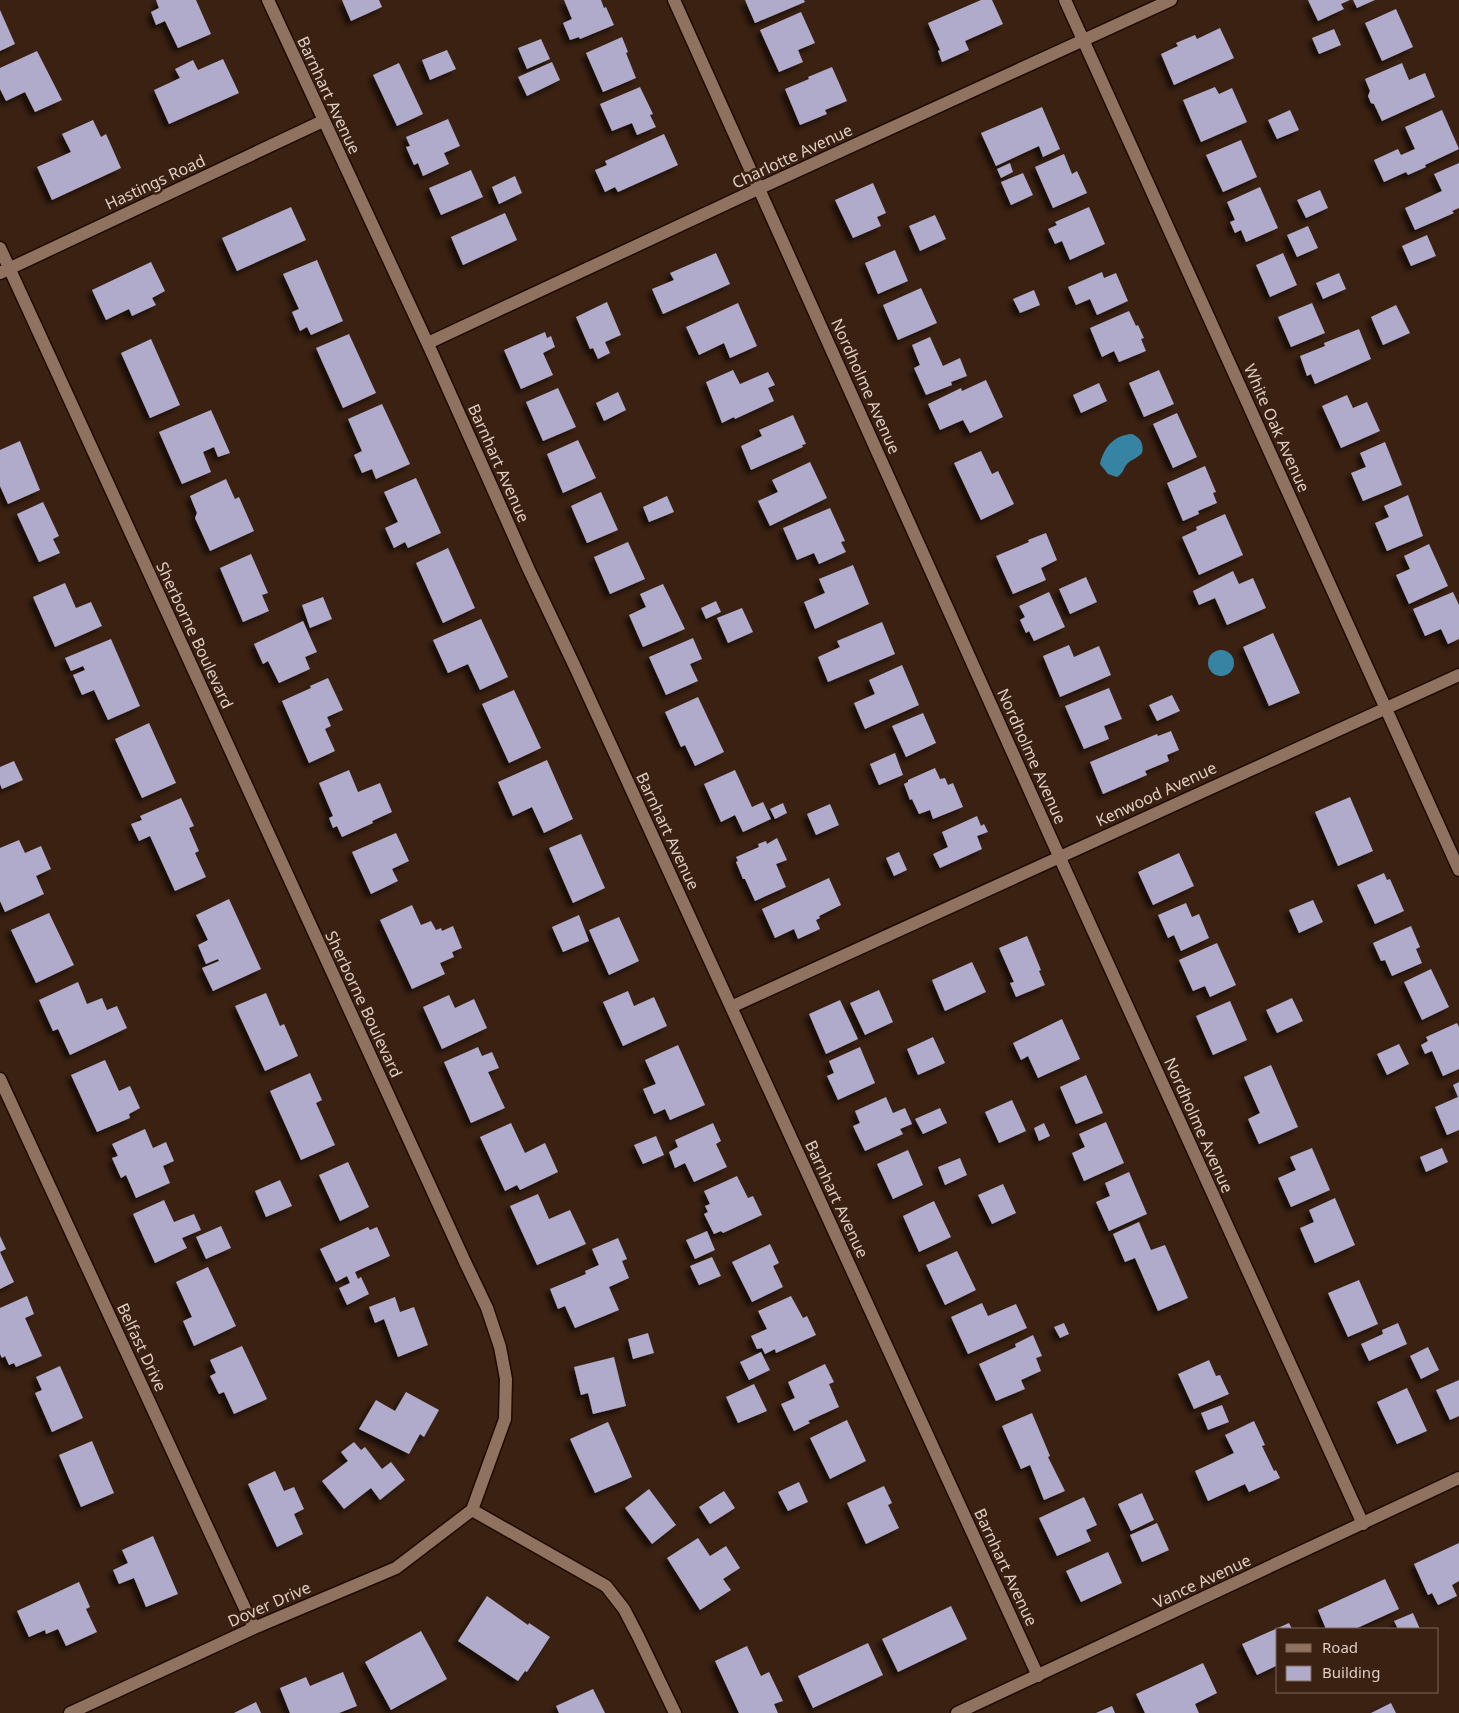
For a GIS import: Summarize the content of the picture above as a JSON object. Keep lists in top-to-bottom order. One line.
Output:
{"streets":{"street":["Barnhart Avenue","Charlotte Avenue","Hastings Road","Nordholme Avenue","White Oak Avenue","Sherborne Boulevard","Kenwood Avenue","Belfast Drive","Vance Avenue","Dover Drive"]},"crossings":[["Barnhart Avenue","Charlotte Avenue"],["Barnhart Avenue","Hastings Road"],["Barnhart Avenue","Kenwood Avenue"],["Barnhart Avenue","Vance Avenue"],["Charlotte Avenue","Nordholme Avenue"],["Charlotte Avenue","White Oak Avenue"],["Hastings Road","Sherborne Boulevard"],["Nordholme Avenue","Kenwood Avenue"],["Nordholme Avenue","Vance Avenue"],["White Oak Avenue","Kenwood Avenue"],["Sherborne Boulevard","Dover Drive"],["Belfast Drive","Dover Drive"]],"legend":["Road","Building"]}
